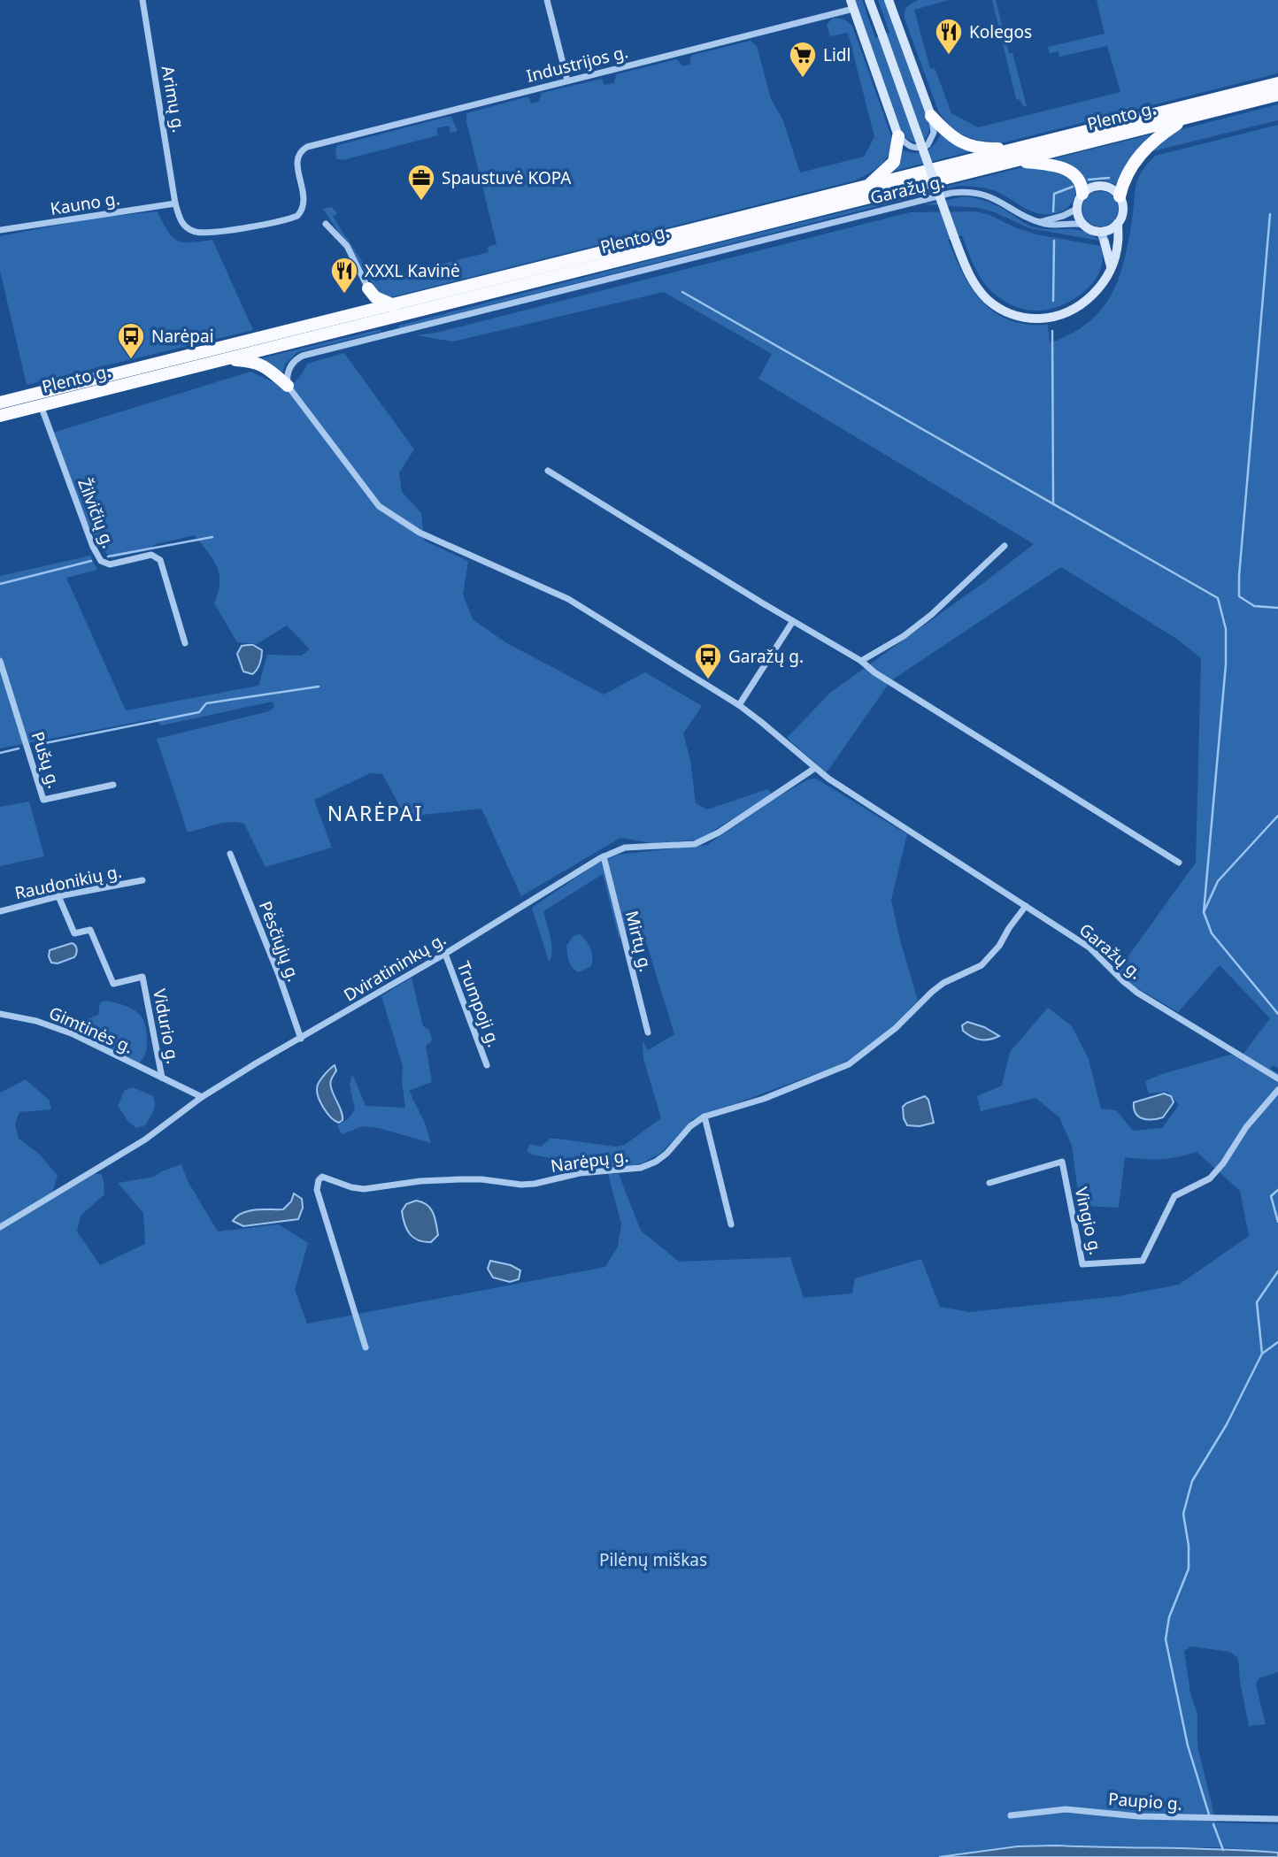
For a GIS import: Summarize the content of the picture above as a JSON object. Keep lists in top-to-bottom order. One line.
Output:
{"streets":{"highway":["Plento g."],"street":["Industrijos g.","Arimų g.","Garažų g.","Kauno g.","Žilvičių g.","Pušų g.","Raudonikių g.","Pėsčiųjų g.","Mirtų g.","Dviratininkų g.","Trumpoji g.","Vidurio g.","Gimtinės g.","Narėpų g.","Vingio g.","Paupio g."]},"crossings":[["Industrijos g.","Arimų g."],["Industrijos g.","Kauno g."],["Arimų g.","Kauno g."],["Plento g.","Žilvičių g."],["Garažų g.","Dviratininkų g."],["Garažų g.","Narėpų g."],["Raudonikių g.","Vidurio g."],["Pėsčiųjų g.","Dviratininkų g."],["Mirtų g.","Dviratininkų g."],["Dviratininkų g.","Trumpoji g."],["Dviratininkų g.","Gimtinės g."],["Vidurio g.","Gimtinės g."]],"districts":["NARĖPAI"],"parks":["Pilėnų miškas"],"places":{"restaurant":["Kolegos","XXXL Kavinė"],"supermarket":["Lidl"],"office":["Spaustuvė KOPA"],"bus stop":["Narėpai","Garažų g."]}}
